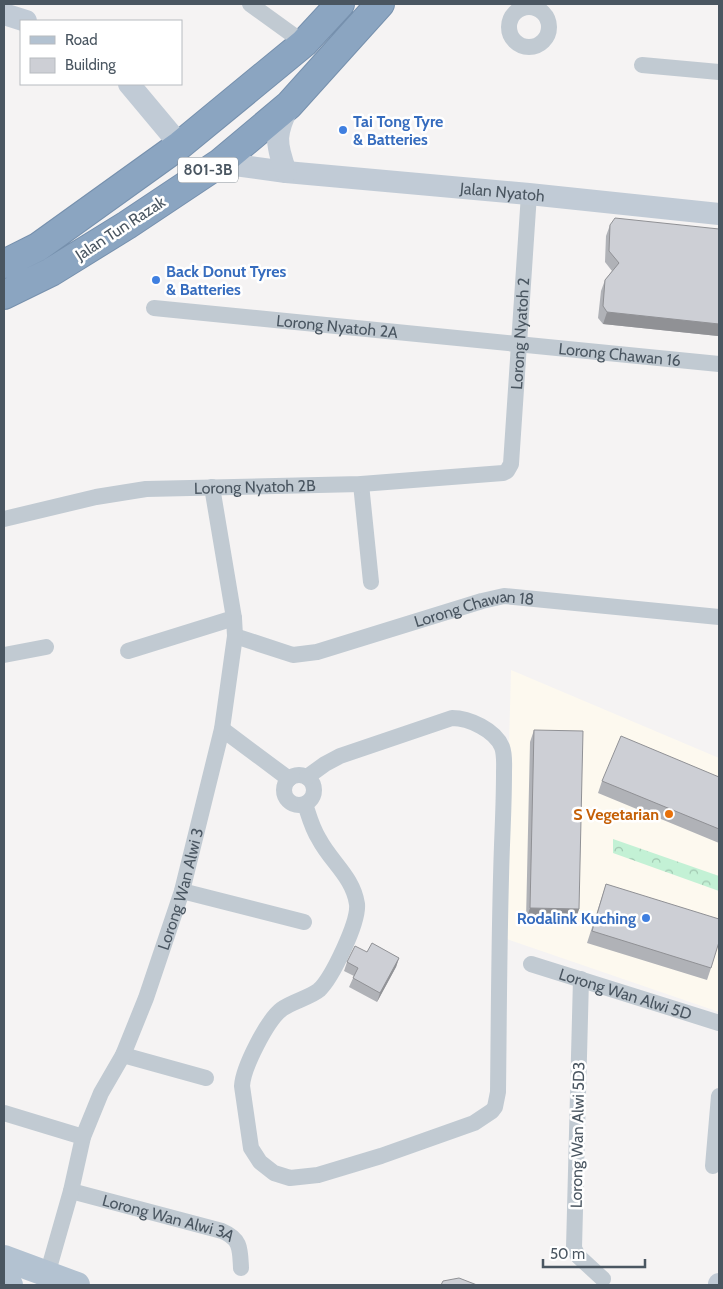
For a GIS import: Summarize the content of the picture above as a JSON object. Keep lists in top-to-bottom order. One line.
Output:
{"streets":{"highway":["801-3B","Jalan Tun Razak"],"street":["Jalan Nyatoh","Lorong Nyatoh 2A","Lorong Nyatoh 2","Lorong Chawan 16","Lorong Nyatoh 2B","Lorong Chawan 18","Lorong Wan Alwi 3","Lorong Wan Alwi 5D","Lorong Wan Alwi 5D3","Lorong Wan Alwi 3A"]},"crossings":[["Jalan Nyatoh","Jalan Tun Razak"],["Jalan Nyatoh","Lorong Nyatoh 2"],["Lorong Nyatoh 2A","Lorong Nyatoh 2"],["Lorong Nyatoh 2A","Lorong Chawan 16"],["Lorong Nyatoh 2","Lorong Chawan 16"],["Lorong Nyatoh 2","Lorong Nyatoh 2B"],["Lorong Nyatoh 2B","Lorong Wan Alwi 3"],["Lorong Chawan 18","Lorong Wan Alwi 3"],["Lorong Wan Alwi 3","Lorong Wan Alwi 3A"],["Lorong Wan Alwi 5D","Lorong Wan Alwi 5D3"]],"places":["Tai Tong Tyre & Batteries","Back Donut Tyres & Batteries","S Vegetarian","Rodalink Kuching"],"legend":["Road","Building"],"scale_bar":"50 m"}
